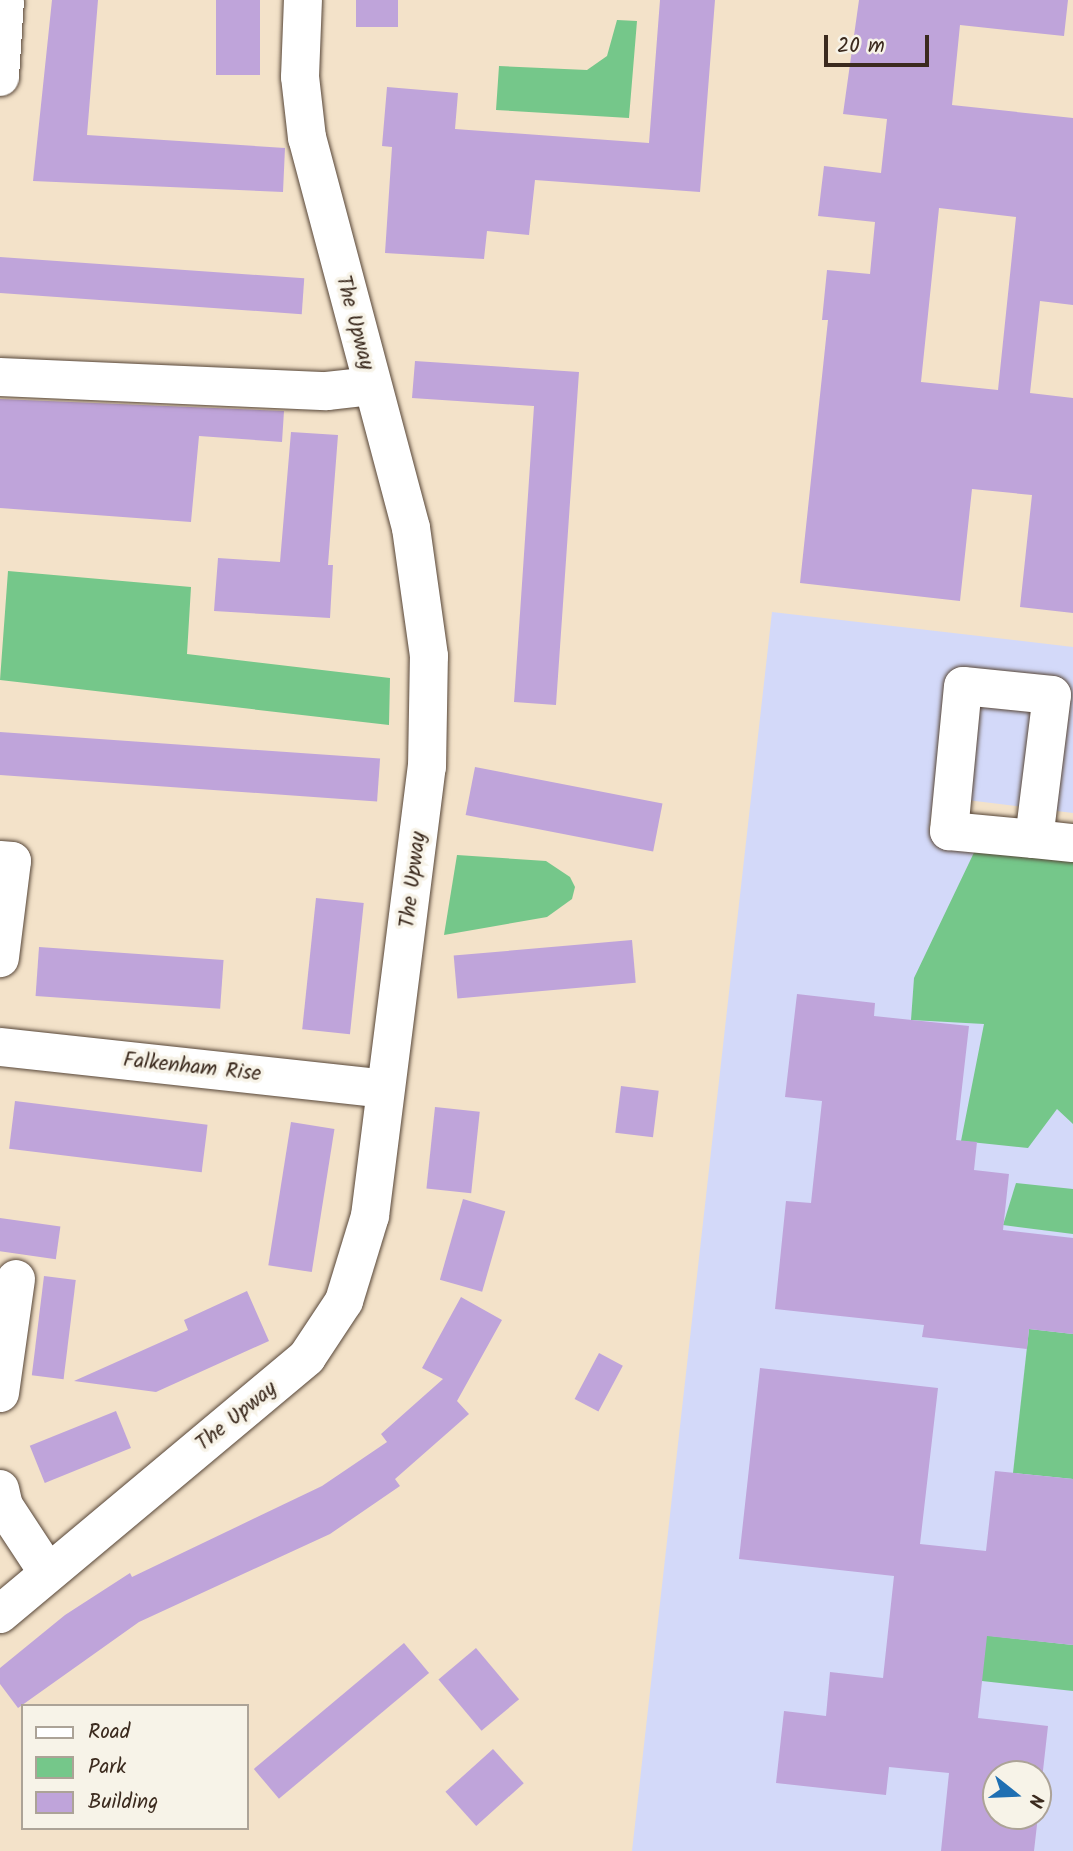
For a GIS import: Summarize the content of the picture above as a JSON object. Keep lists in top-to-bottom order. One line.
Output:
{"streets":{"street":["The Upway","Falkenham Rise"]},"crossings":[["The Upway","Falkenham Rise"]],"legend":["Road","Park","Building"],"scale_bar":"20 m","north":"right"}
